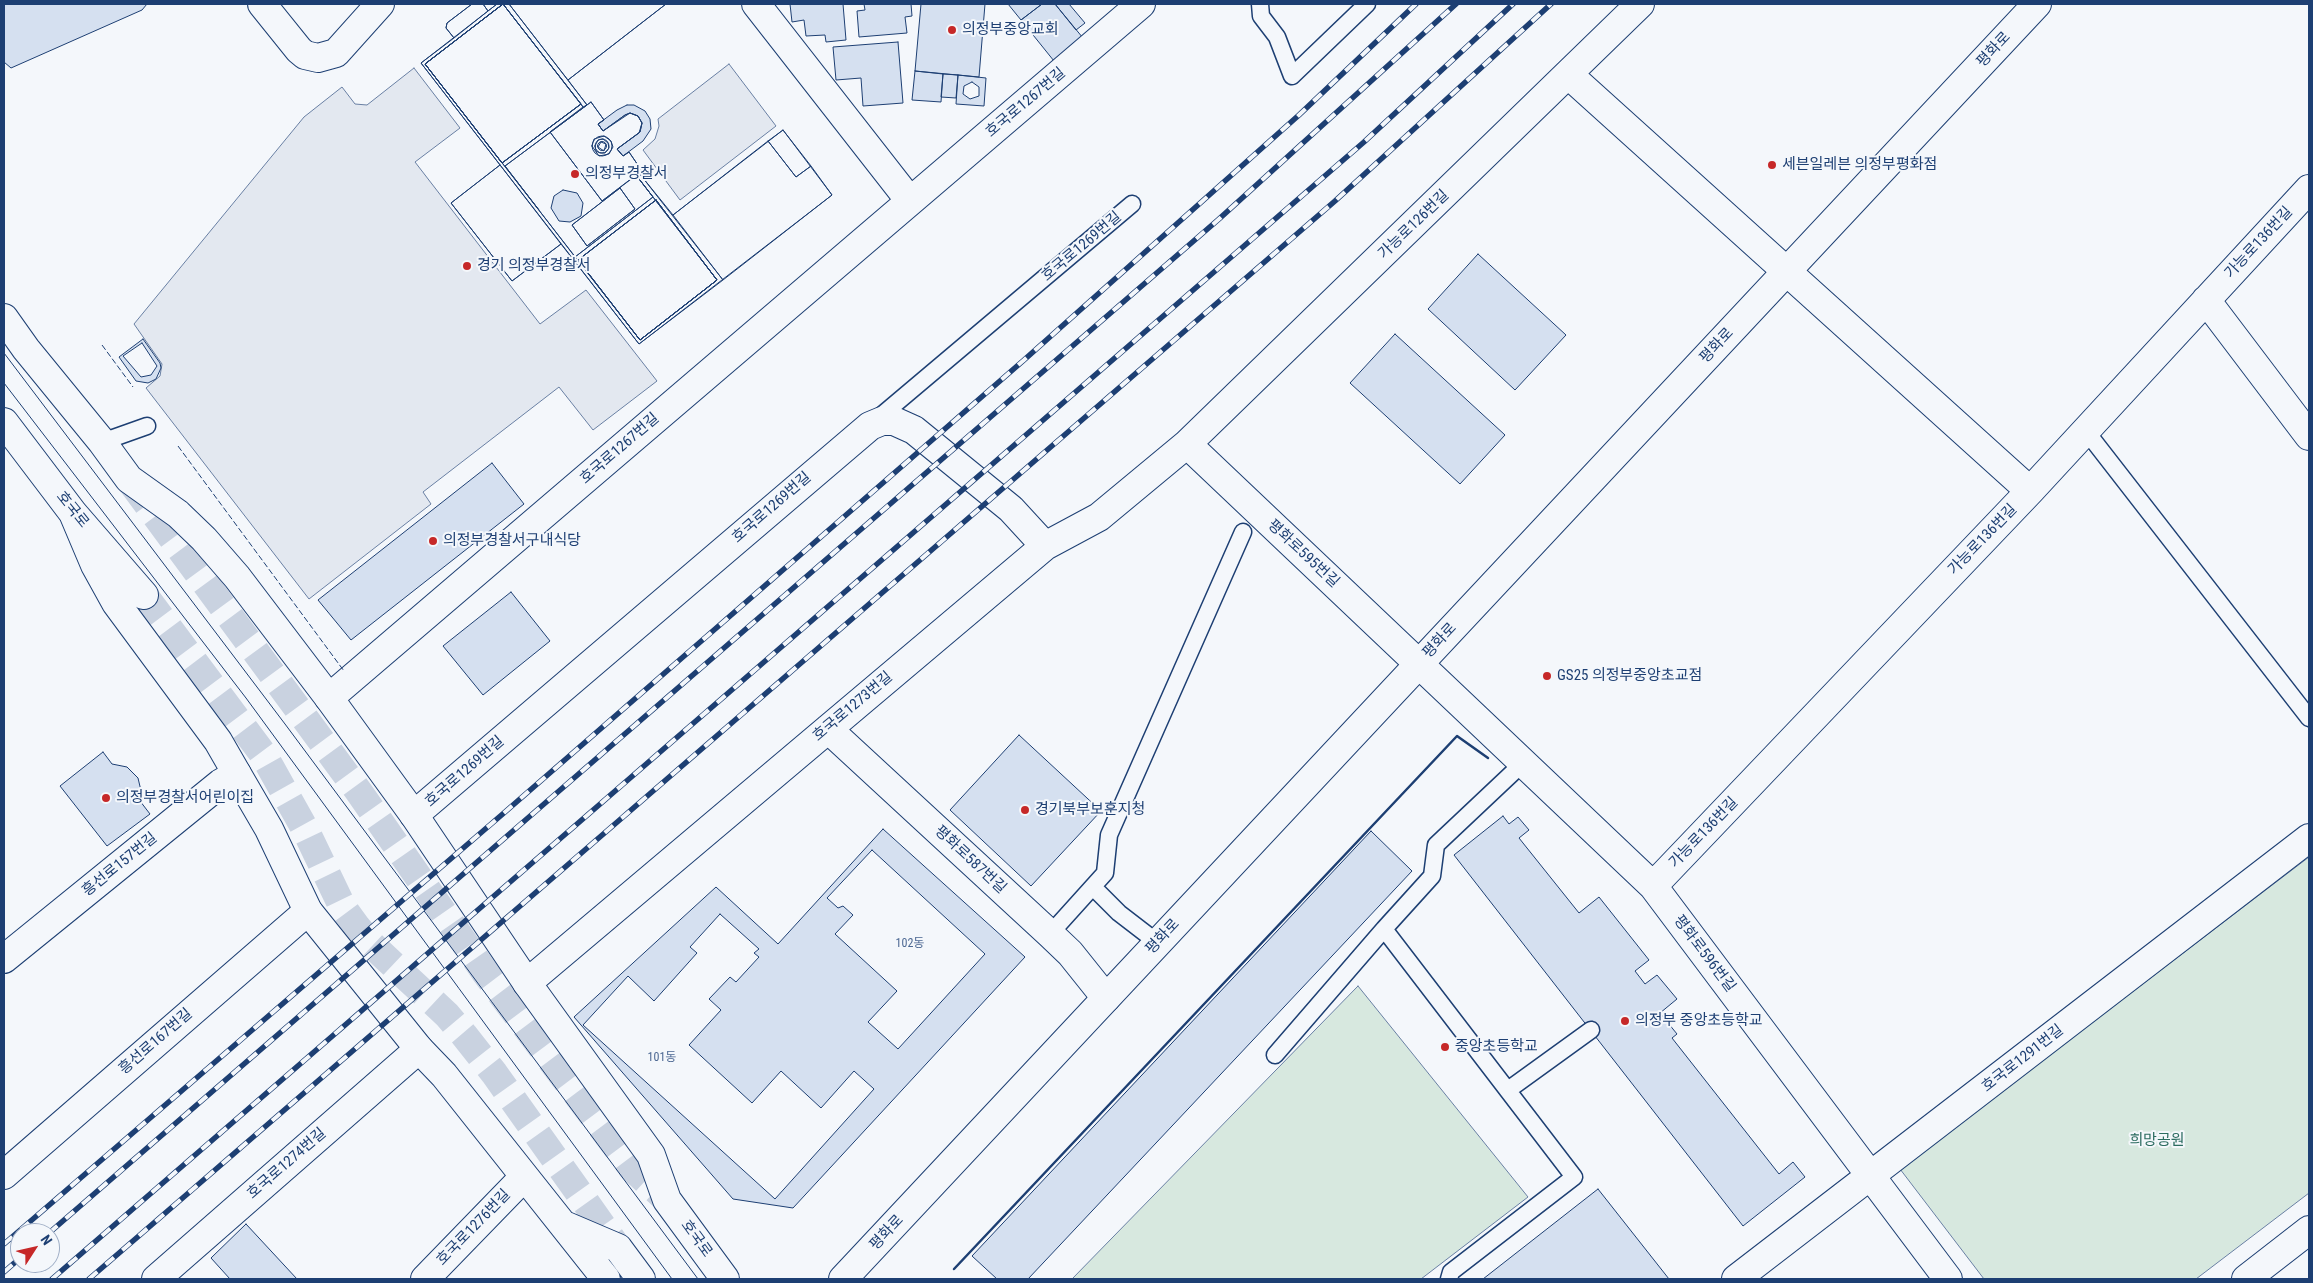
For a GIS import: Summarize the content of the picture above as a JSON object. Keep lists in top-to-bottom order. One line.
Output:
{"streets":{"street":["평화로","호국로1267번길","가능로126번길","가능로136번길","호국로1269번길","호국로","평화로595번길","호국로1273번길","평화로587번길","흥선로157번길","평화로596번길","흥선로167번길","호국로1291번길","호국로1274번길","호국로1276번길"]},"crossings":[["평화로","평화로595번길"],["평화로","평화로587번길"],["평화로","평화로596번길"],["호국로1267번길","호국로"],["가능로126번길","평화로595번길"],["가능로126번길","호국로1273번길"],["가능로136번길","평화로596번길"],["호국로1269번길","호국로"],["호국로","호국로1273번길"],["평화로595번길","호국로1273번길"],["평화로595번길","평화로596번길"],["호국로1273번길","평화로587번길"],["평화로596번길","호국로1291번길"]],"parks":["희망공원"],"places":["의정부중앙교회","세븐일레븐 의정부평화점","의정부경찰서","경기 의정부경찰서","의정부경찰서구내식당","GS25 의정부중앙초교점","의정부경찰서어린이집","경기북부보훈지청","의정부 중앙초등학교","중앙초등학교"],"house_numbers":["102동","101동"],"north":"top right"}
